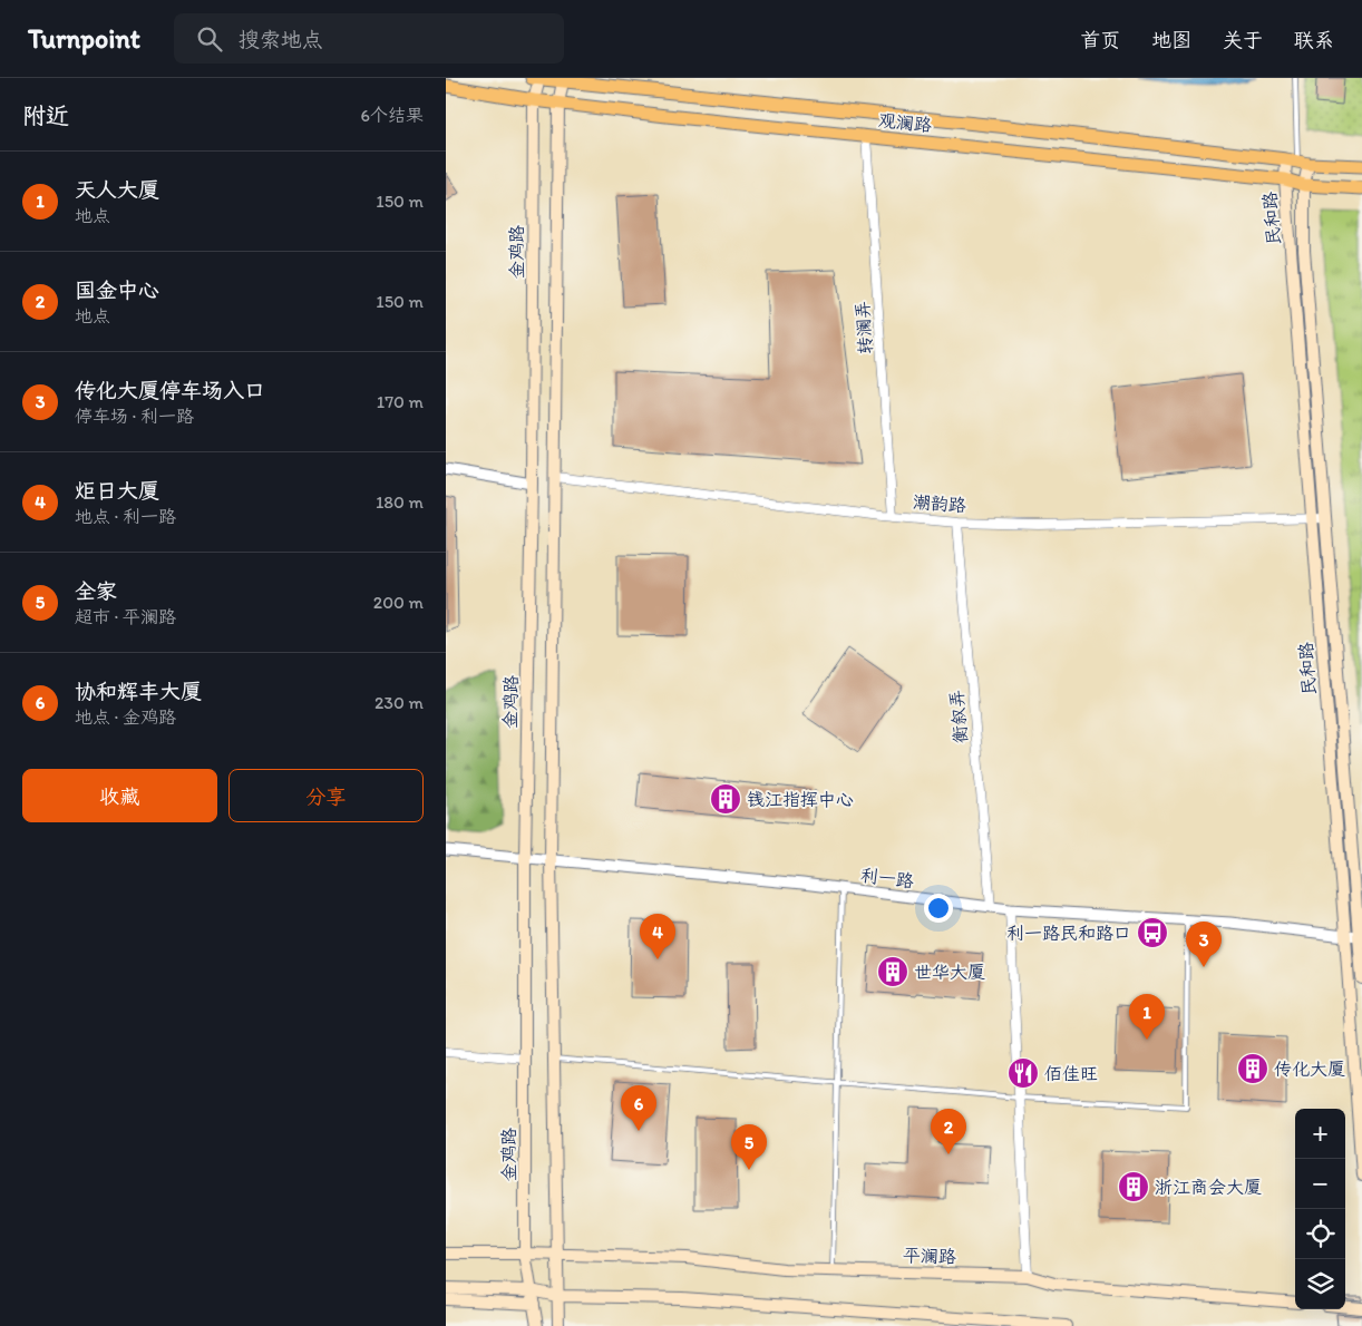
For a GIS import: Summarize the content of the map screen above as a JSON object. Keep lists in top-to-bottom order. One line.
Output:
{"streets":{"main road":["观澜路","民和路","金鸡路","平澜路"],"street":["转澜弄","潮韵路","衡叙弄","利一路"]},"crossings":[["观澜路","民和路"],["观澜路","金鸡路"],["观澜路","转澜弄"],["民和路","潮韵路"],["民和路","利一路"],["金鸡路","利一路"],["金鸡路","平澜路"],["转澜弄","潮韵路"],["潮韵路","衡叙弄"],["衡叙弄","利一路"]],"places":{"building":["钱江指挥中心","世华大厦","传化大厦","浙江商会大厦"],"bus stop":["利一路民和路口"],"restaurant":["佰佳旺"]},"page":{"header":"Turnpoint","search":"搜索地点","nav":["首页","地图","关于","联系"],"heading":["附近","6个结果"],"list":[{"mark":"1","name":"天人大厦","note":"地点","value":"150 m"},{"mark":"2","name":"国金中心","note":"地点","value":"150 m"},{"mark":"3","name":"传化大厦停车场入口","note":"停车场 · 利一路","value":"170 m"},{"mark":"4","name":"炬日大厦","note":"地点 · 利一路","value":"180 m"},{"mark":"5","name":"全家","note":"超市 · 平澜路","value":"200 m"},{"mark":"6","name":"协和辉丰大厦","note":"地点 · 金鸡路","value":"230 m"}],"buttons":["收藏","分享"],"pins":["4","3","1","6","2","5"],"map_buttons":["+","−"]}}
